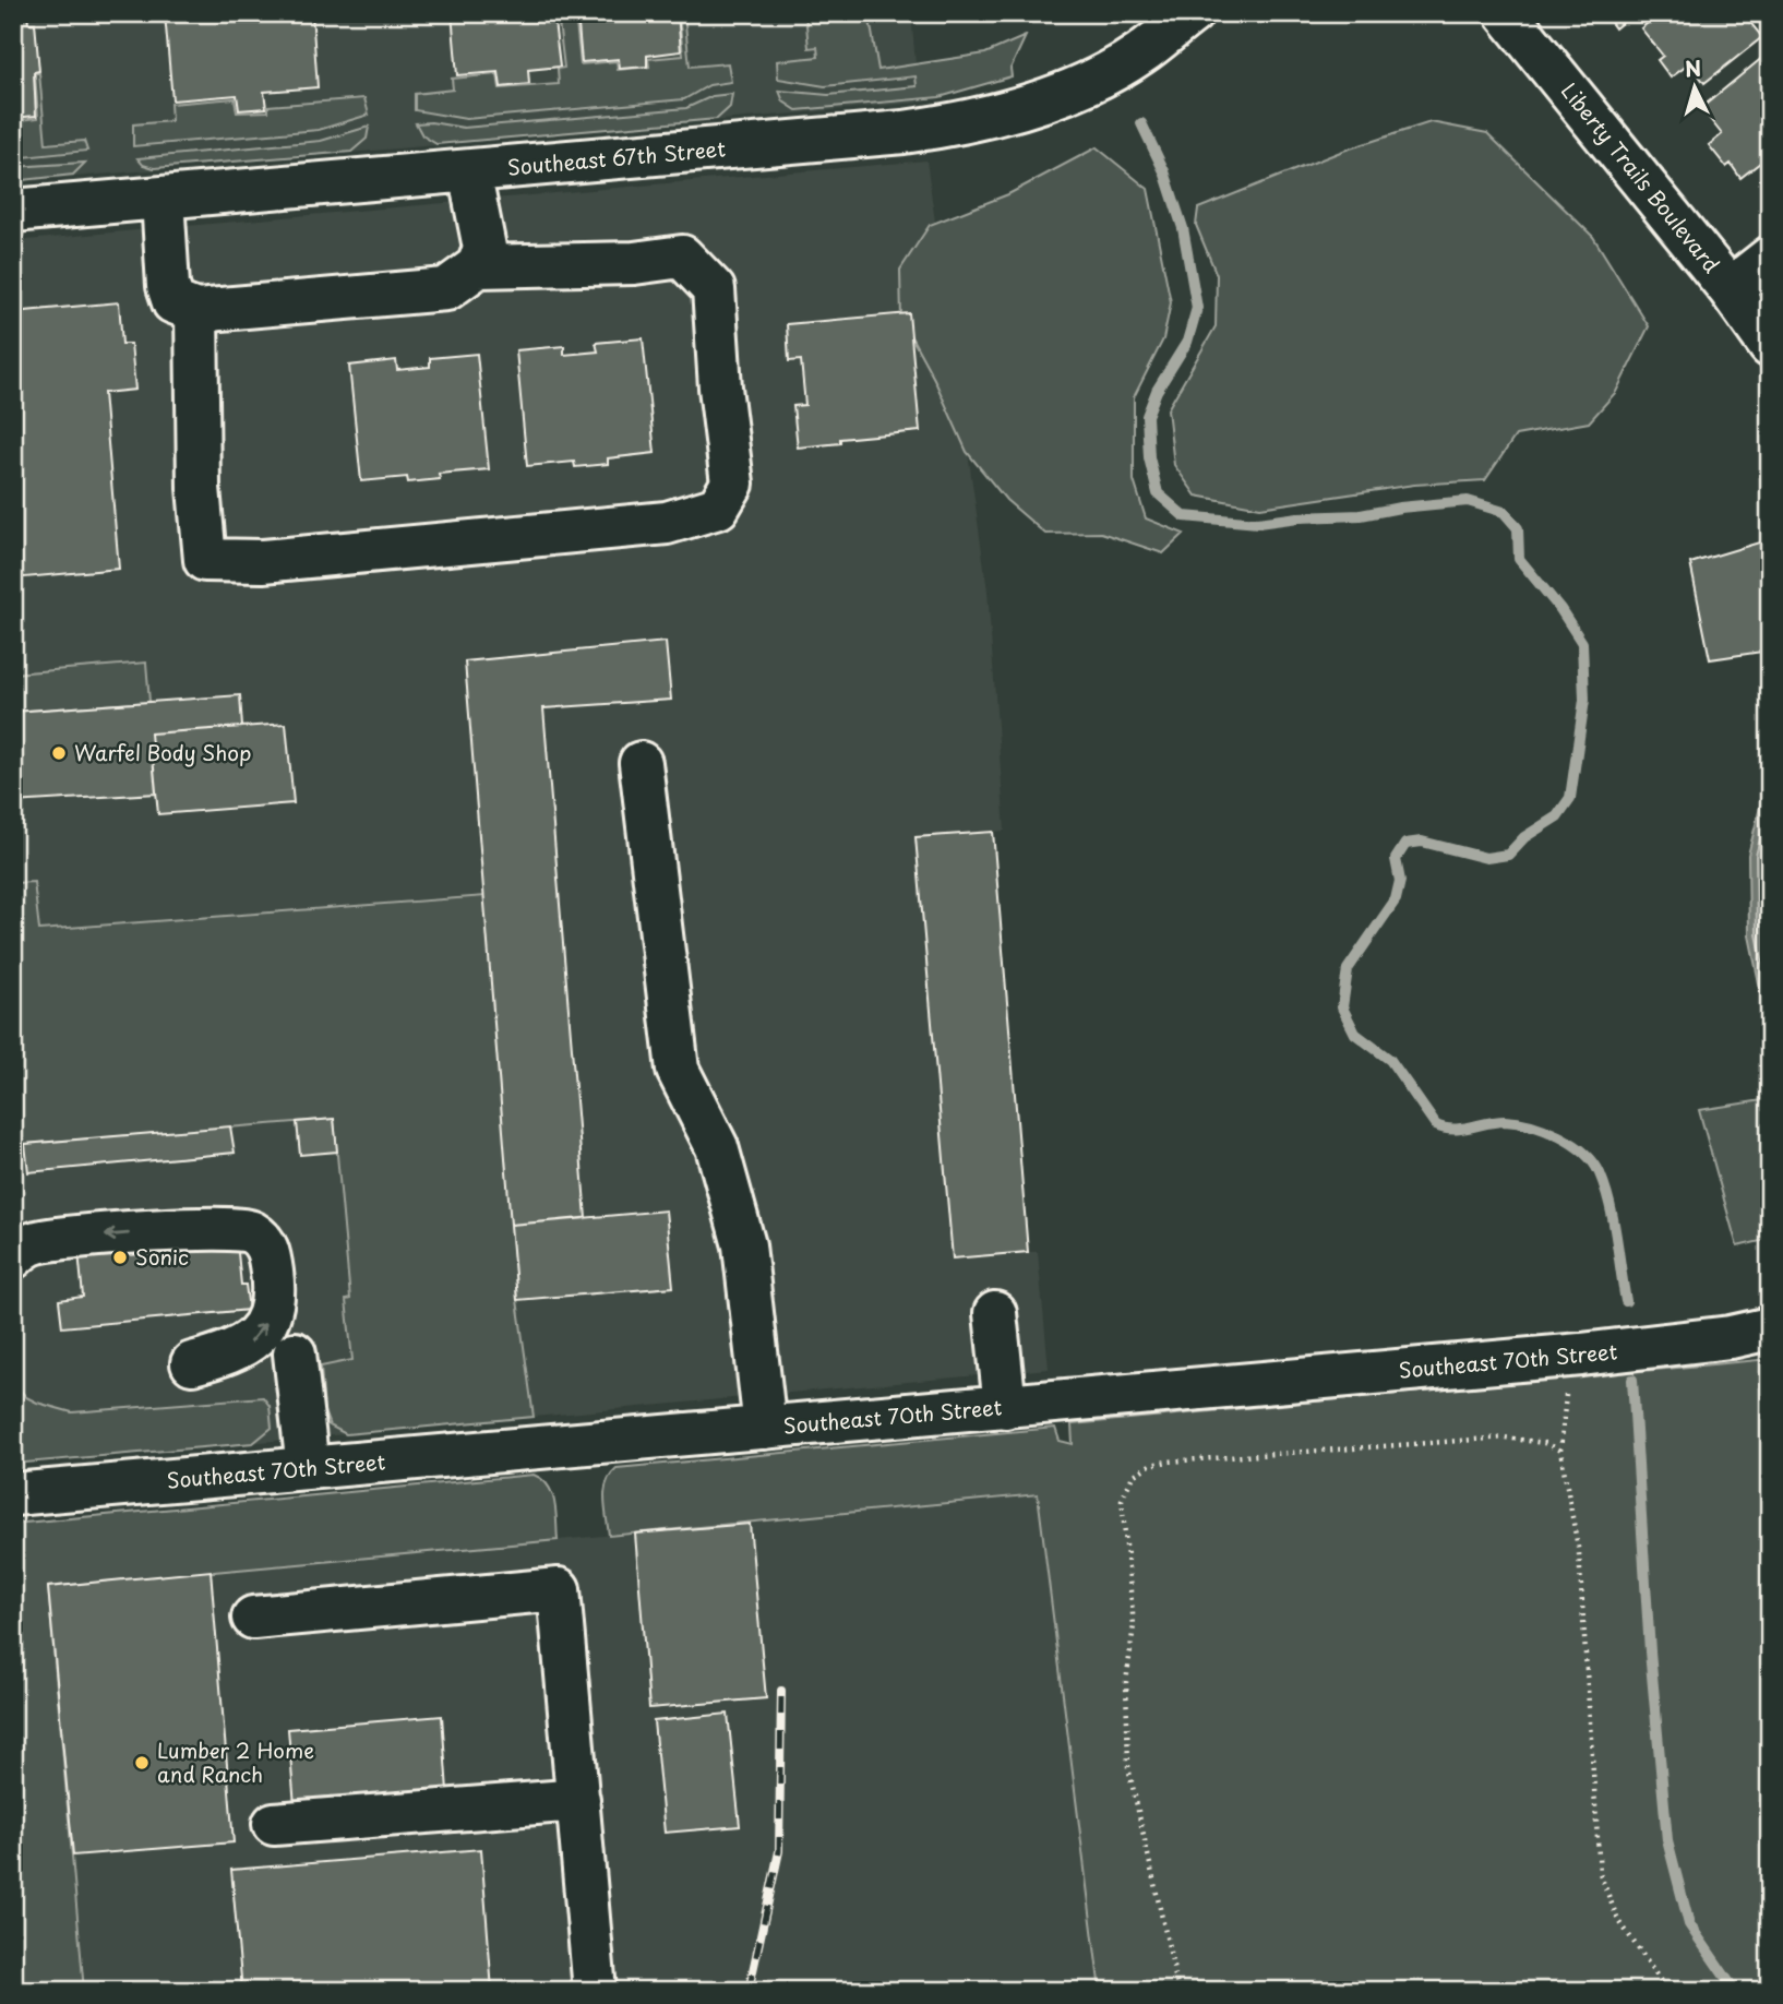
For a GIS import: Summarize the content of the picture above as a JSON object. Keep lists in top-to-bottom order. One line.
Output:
{"streets":{"street":["Southeast 67th Street","Liberty Trails Boulevard","Southeast 70th Street"]},"places":["Warfel Body Shop","Sonic","Lumber 2 Home and Ranch"],"north":"top"}
